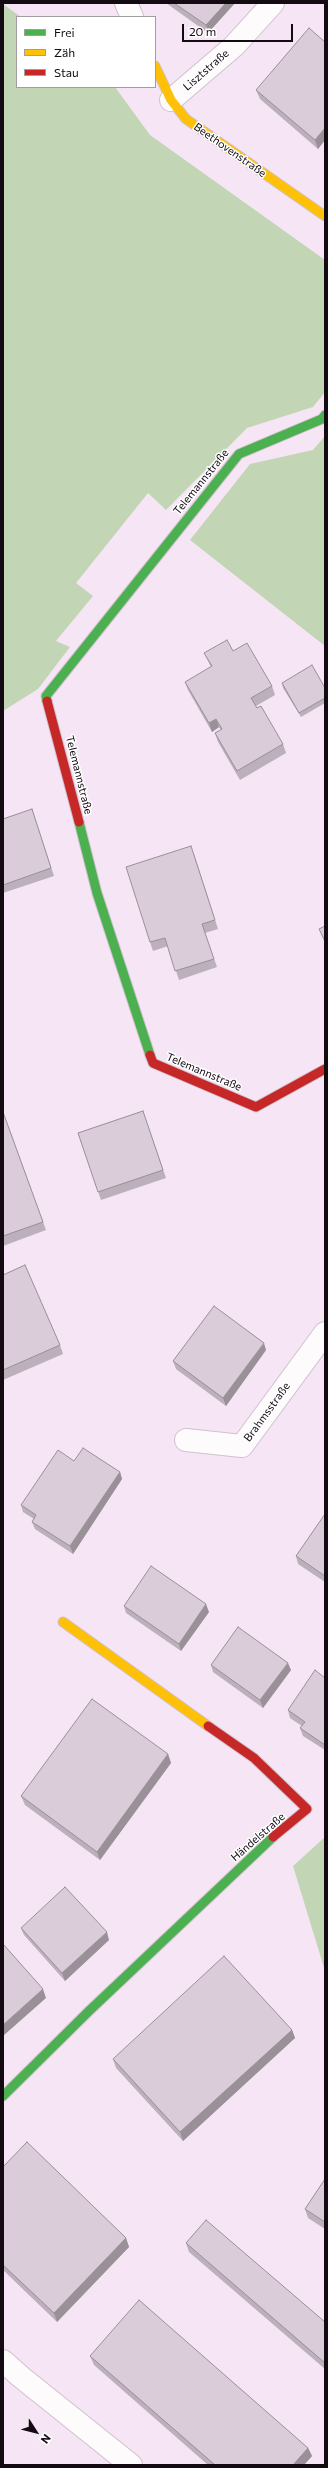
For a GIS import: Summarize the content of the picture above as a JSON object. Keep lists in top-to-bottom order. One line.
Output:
{"streets":{"street":["Lisztstraße","Beethovenstraße","Telemannstraße","Brahmsstraße","Händelstraße"]},"crossings":[["Lisztstraße","Beethovenstraße"]],"legend":["Frei","Zäh","Stau"],"scale_bar":"20 m","north":"bottom right"}
